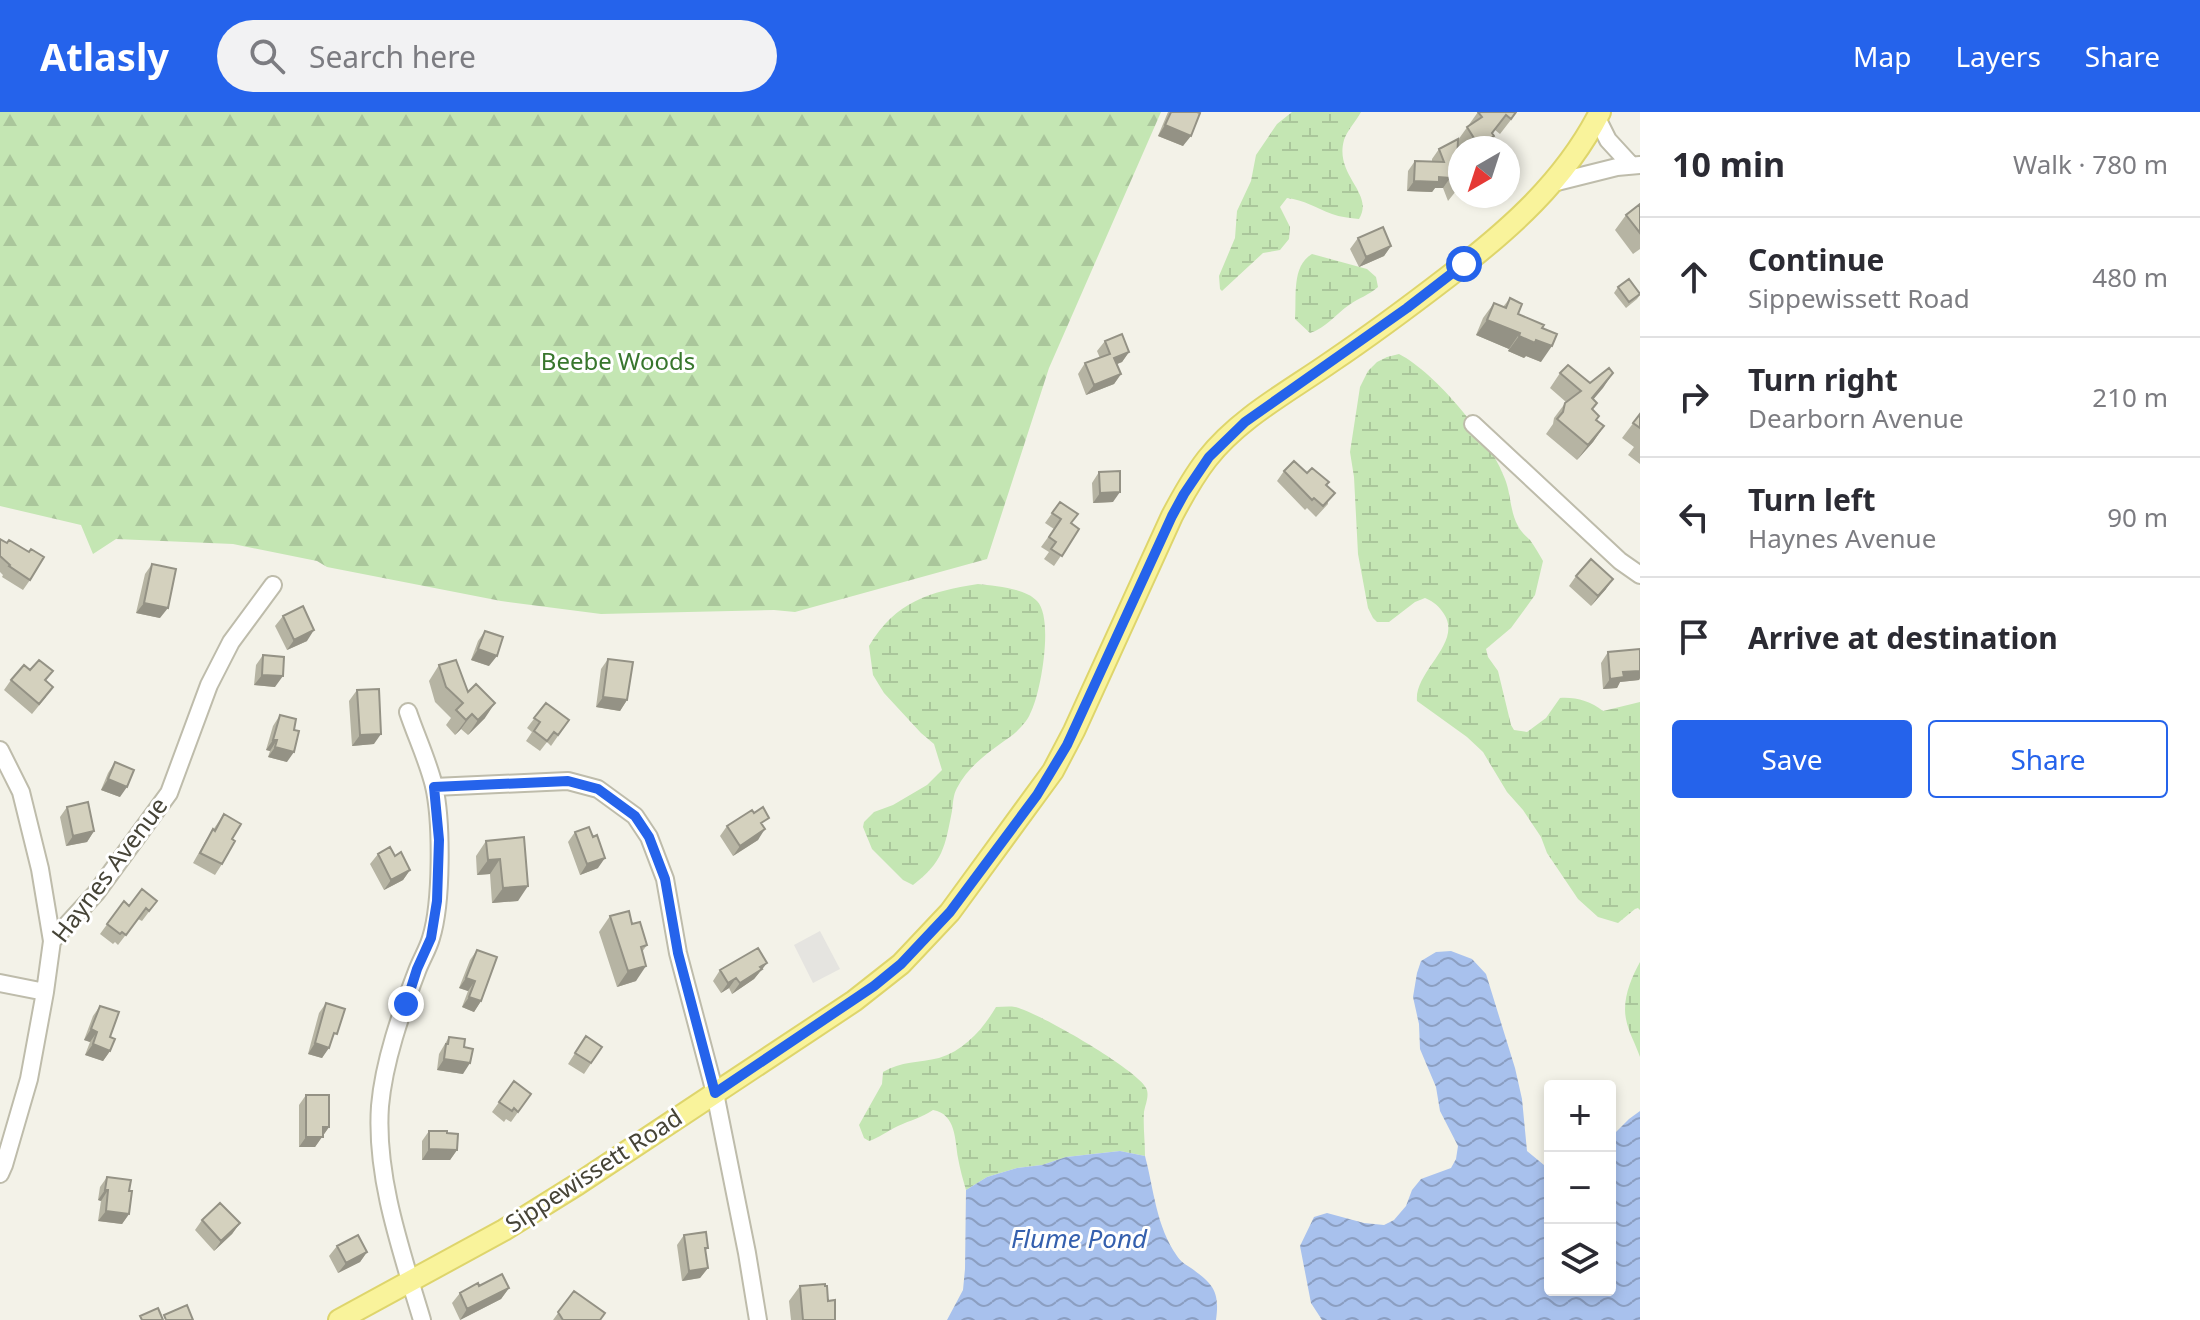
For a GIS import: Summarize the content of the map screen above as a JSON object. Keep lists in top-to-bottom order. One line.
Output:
{"streets":{"main road":["Sippewissett Road"],"street":["Haynes Avenue"]},"water":["Flume Pond"],"parks":["Beebe Woods"],"north":"bottom left","page":{"header":"Atlasly","search":"Search here","nav":["Map","Layers","Share"],"heading":["10 min","Walk · 780 m"],"list":[["Continue","Sippewissett Road","480 m"],["Turn right","Dearborn Avenue","210 m"],["Turn left","Haynes Avenue","90 m"],"Arrive at destination"],"buttons":["Save","Share"],"map_buttons":["+","−"]}}
